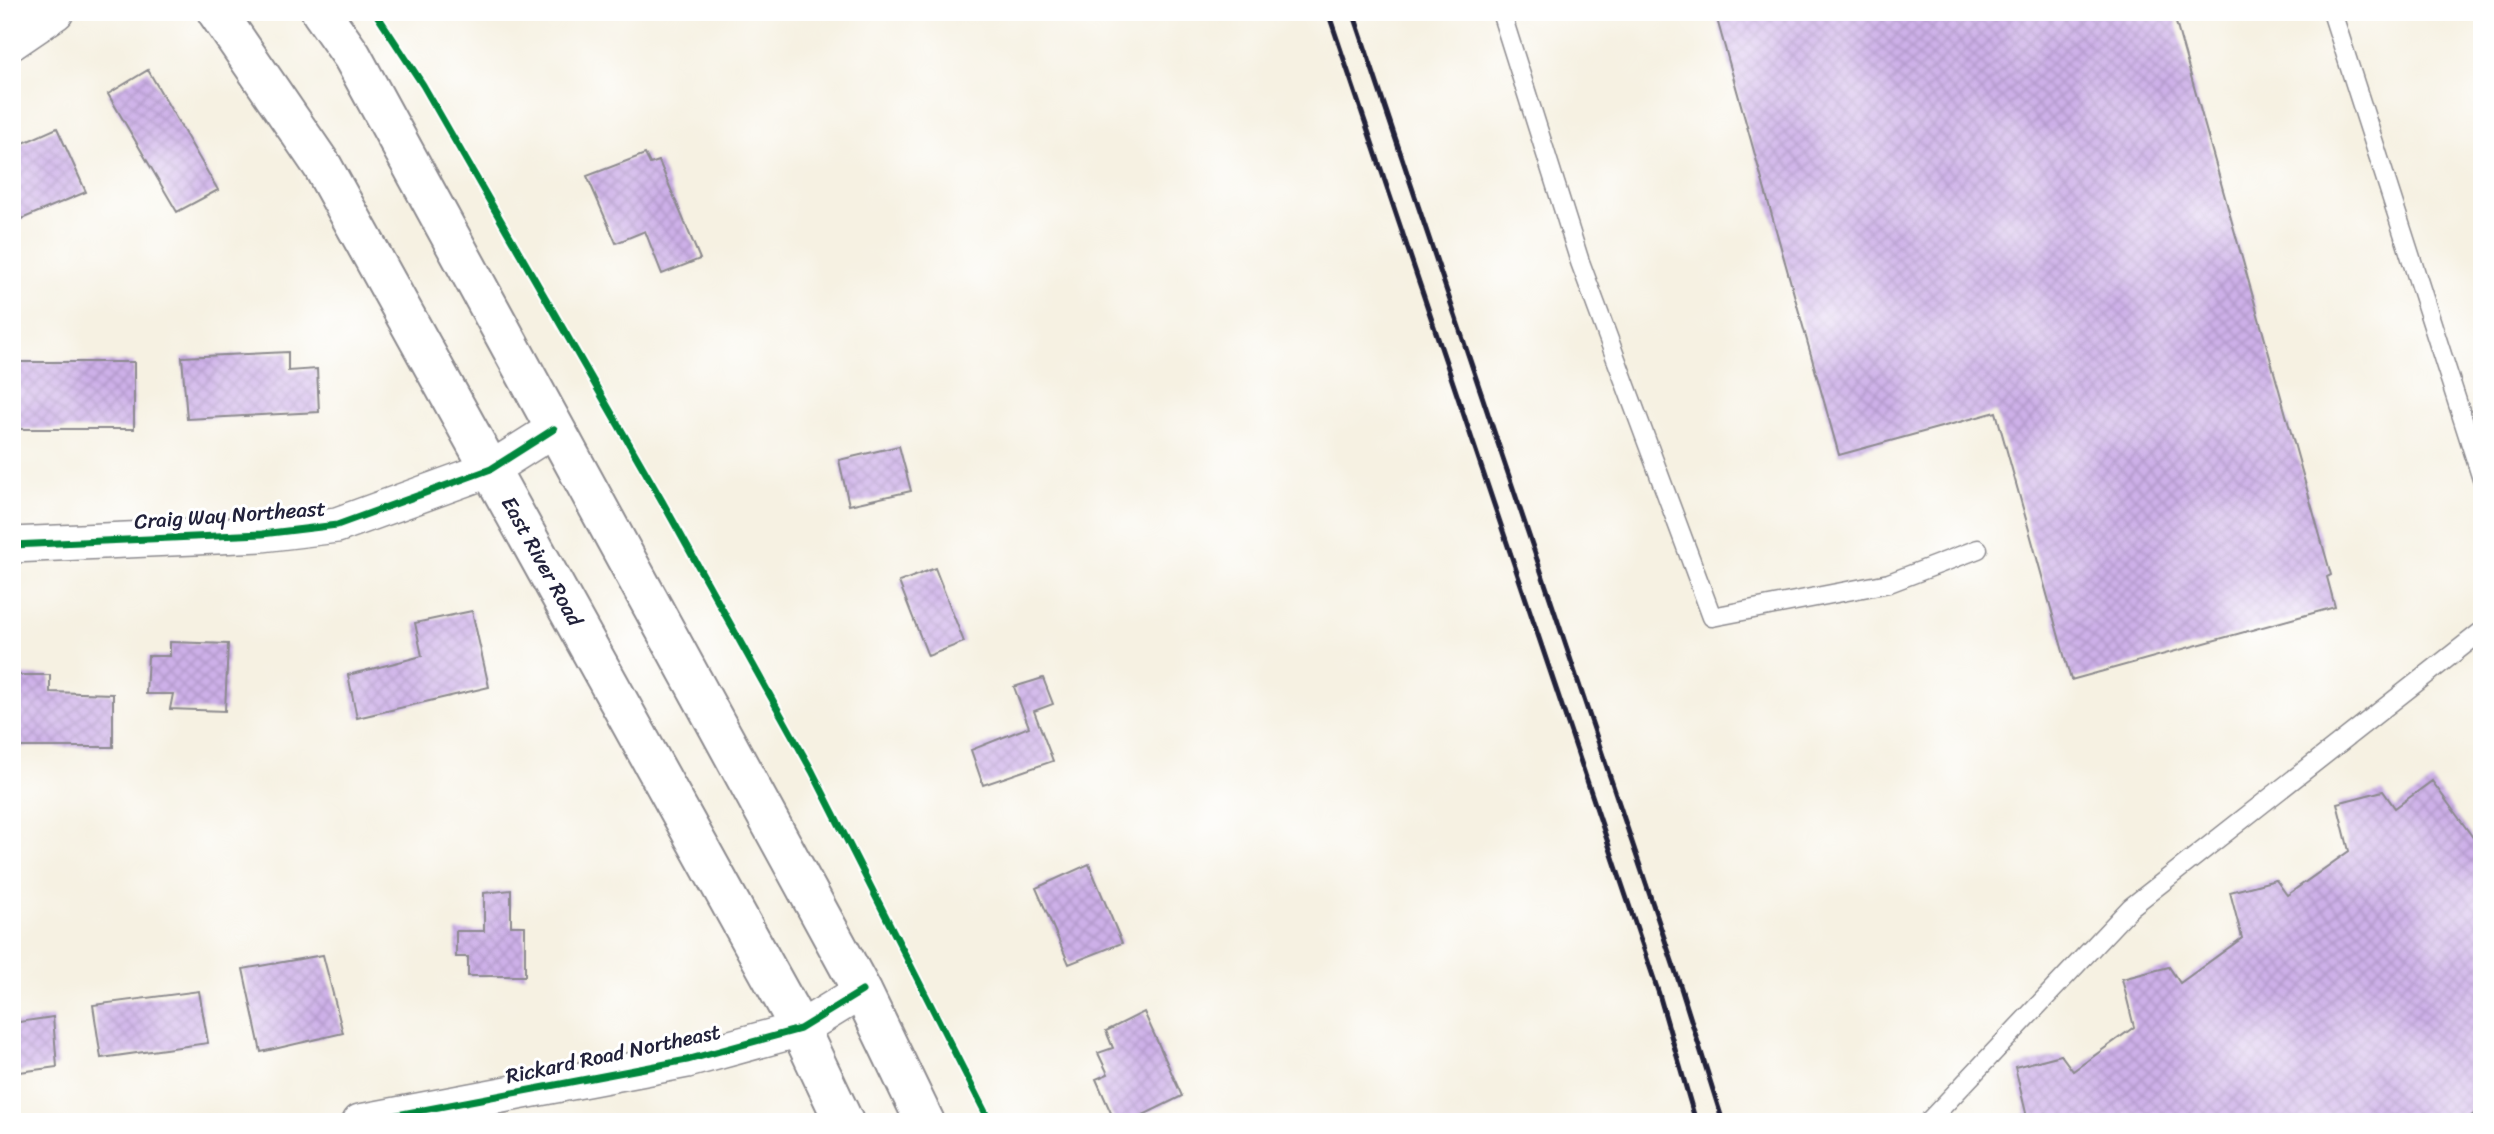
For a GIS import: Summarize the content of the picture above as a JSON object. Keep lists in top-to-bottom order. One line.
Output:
{"streets":{"main road":["East River Road"],"street":["Craig Way Northeast","Rickard Road Northeast"]},"crossings":[["Craig Way Northeast","East River Road"],["East River Road","Rickard Road Northeast"]]}
